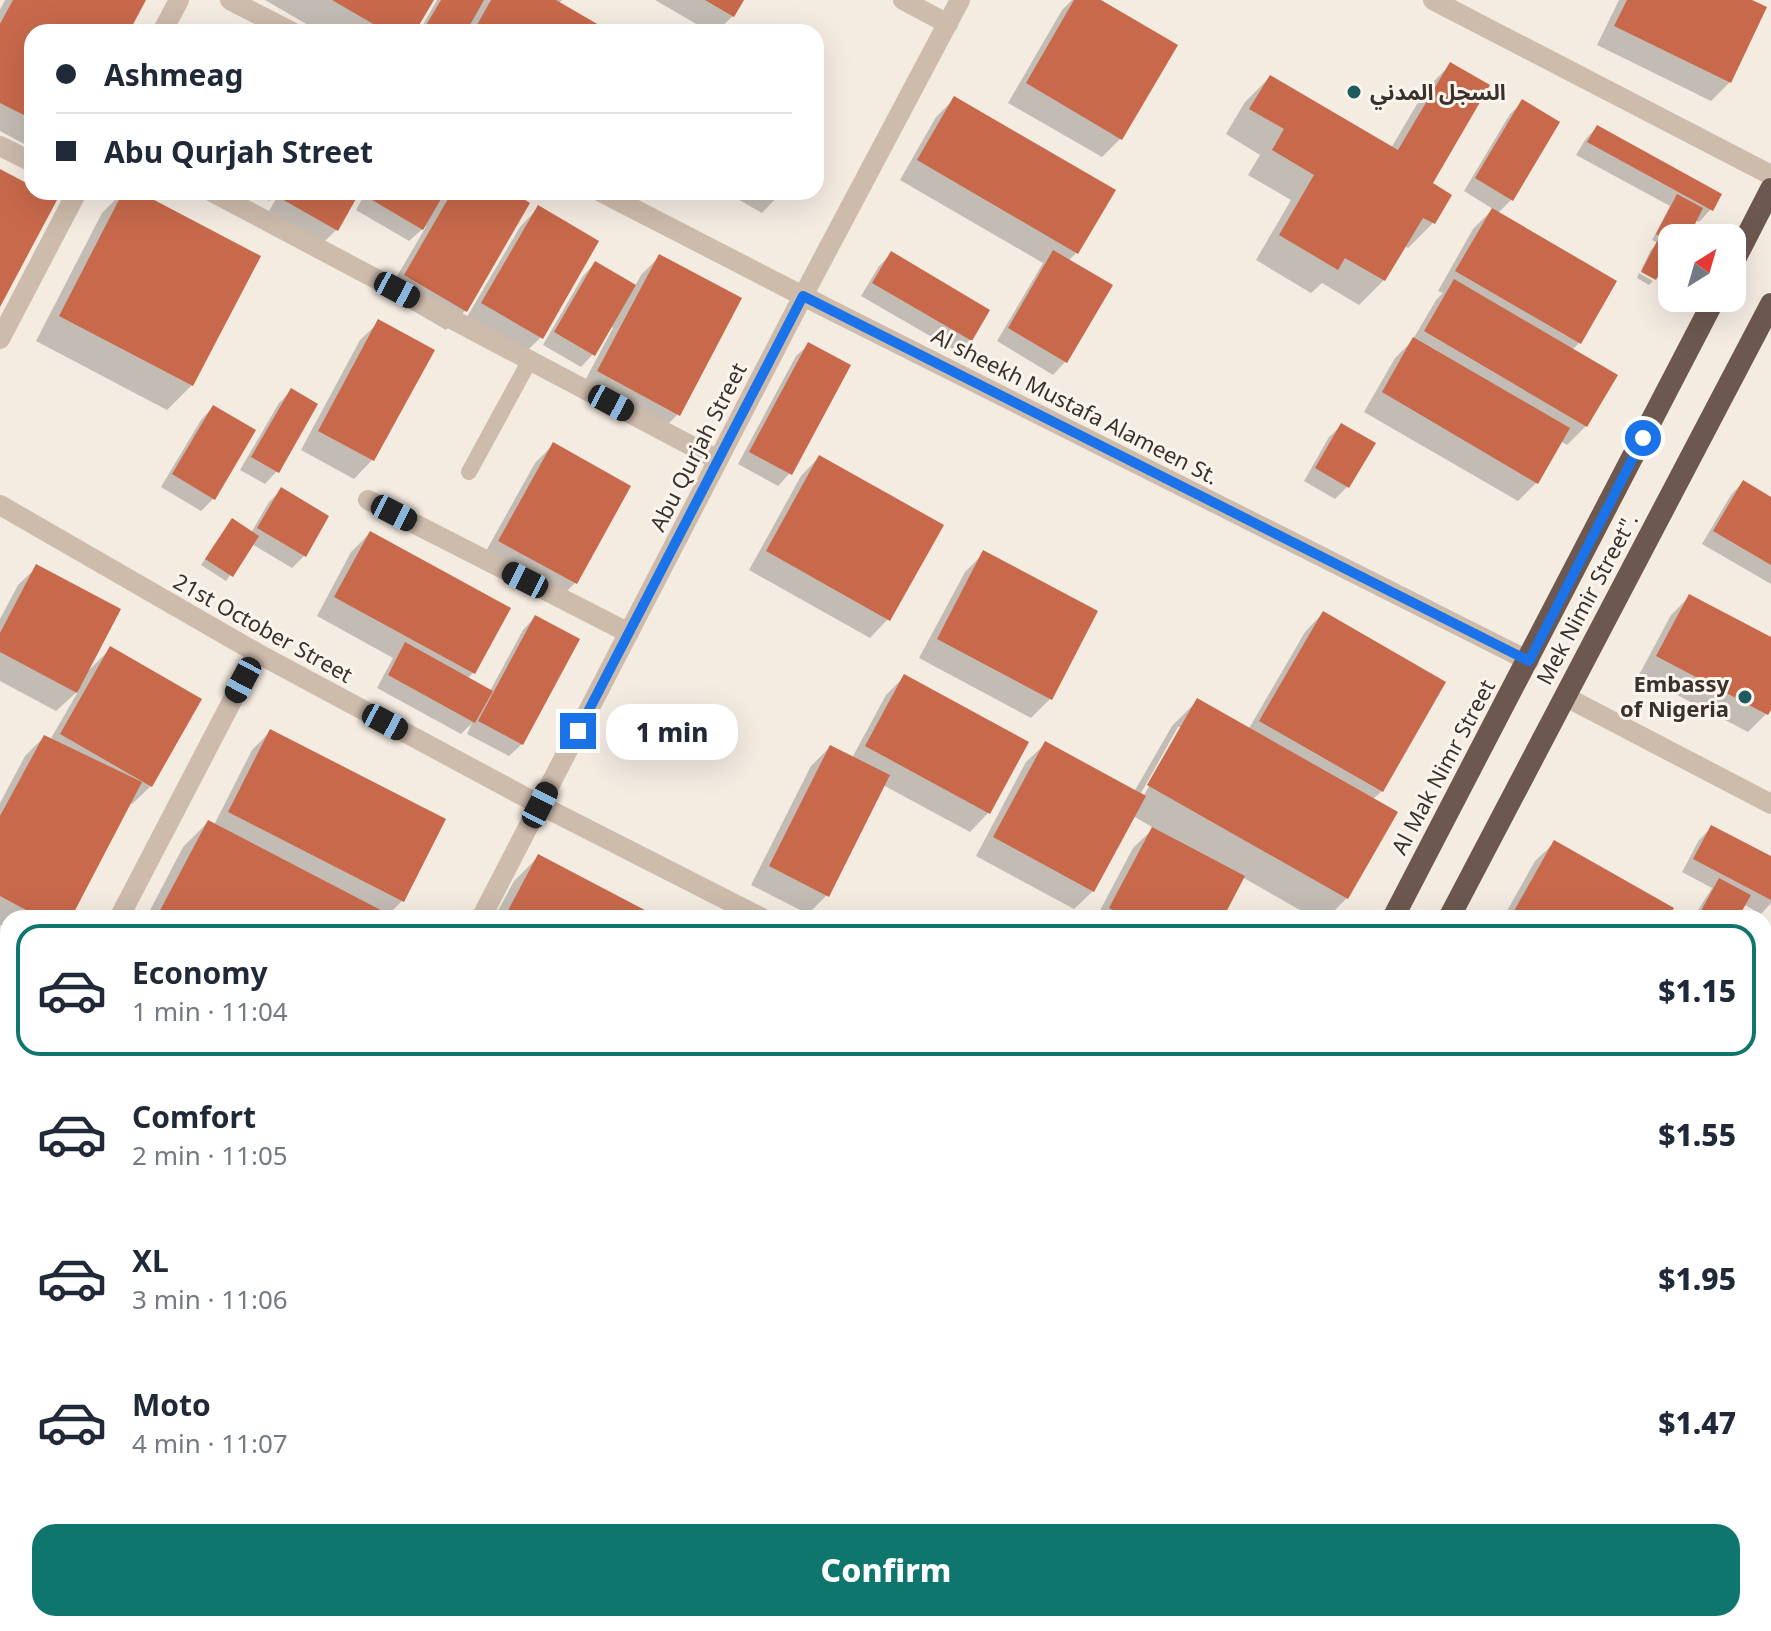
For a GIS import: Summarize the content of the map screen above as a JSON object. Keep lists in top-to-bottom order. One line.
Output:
{"streets":{"highway":["Mek Nimir Street\".","Al Mak Nimr Street"],"street":["Al sheekh Mustafa Alameen St.","Abu Qurjah Street","21st October Street"]},"crossings":[["Al sheekh Mustafa Alameen St.","Abu Qurjah Street"],["Al sheekh Mustafa Alameen St.","Al Mak Nimr Street"],["Abu Qurjah Street","21st October Street"]],"places":["السجل المدني","Embassy of Nigeria"],"north":"top right","page":{"banner":["Ashmeag","Abu Qurjah Street"],"bubble":"1 min","list":[{"name":"Economy","note":"1 min · 11:04","value":"$1.15"},{"name":"Comfort","note":"2 min · 11:05","value":"$1.55"},{"name":"XL","note":"3 min · 11:06","value":"$1.95"},{"name":"Moto","note":"4 min · 11:07","value":"$1.47"}],"buttons":"Confirm"}}
